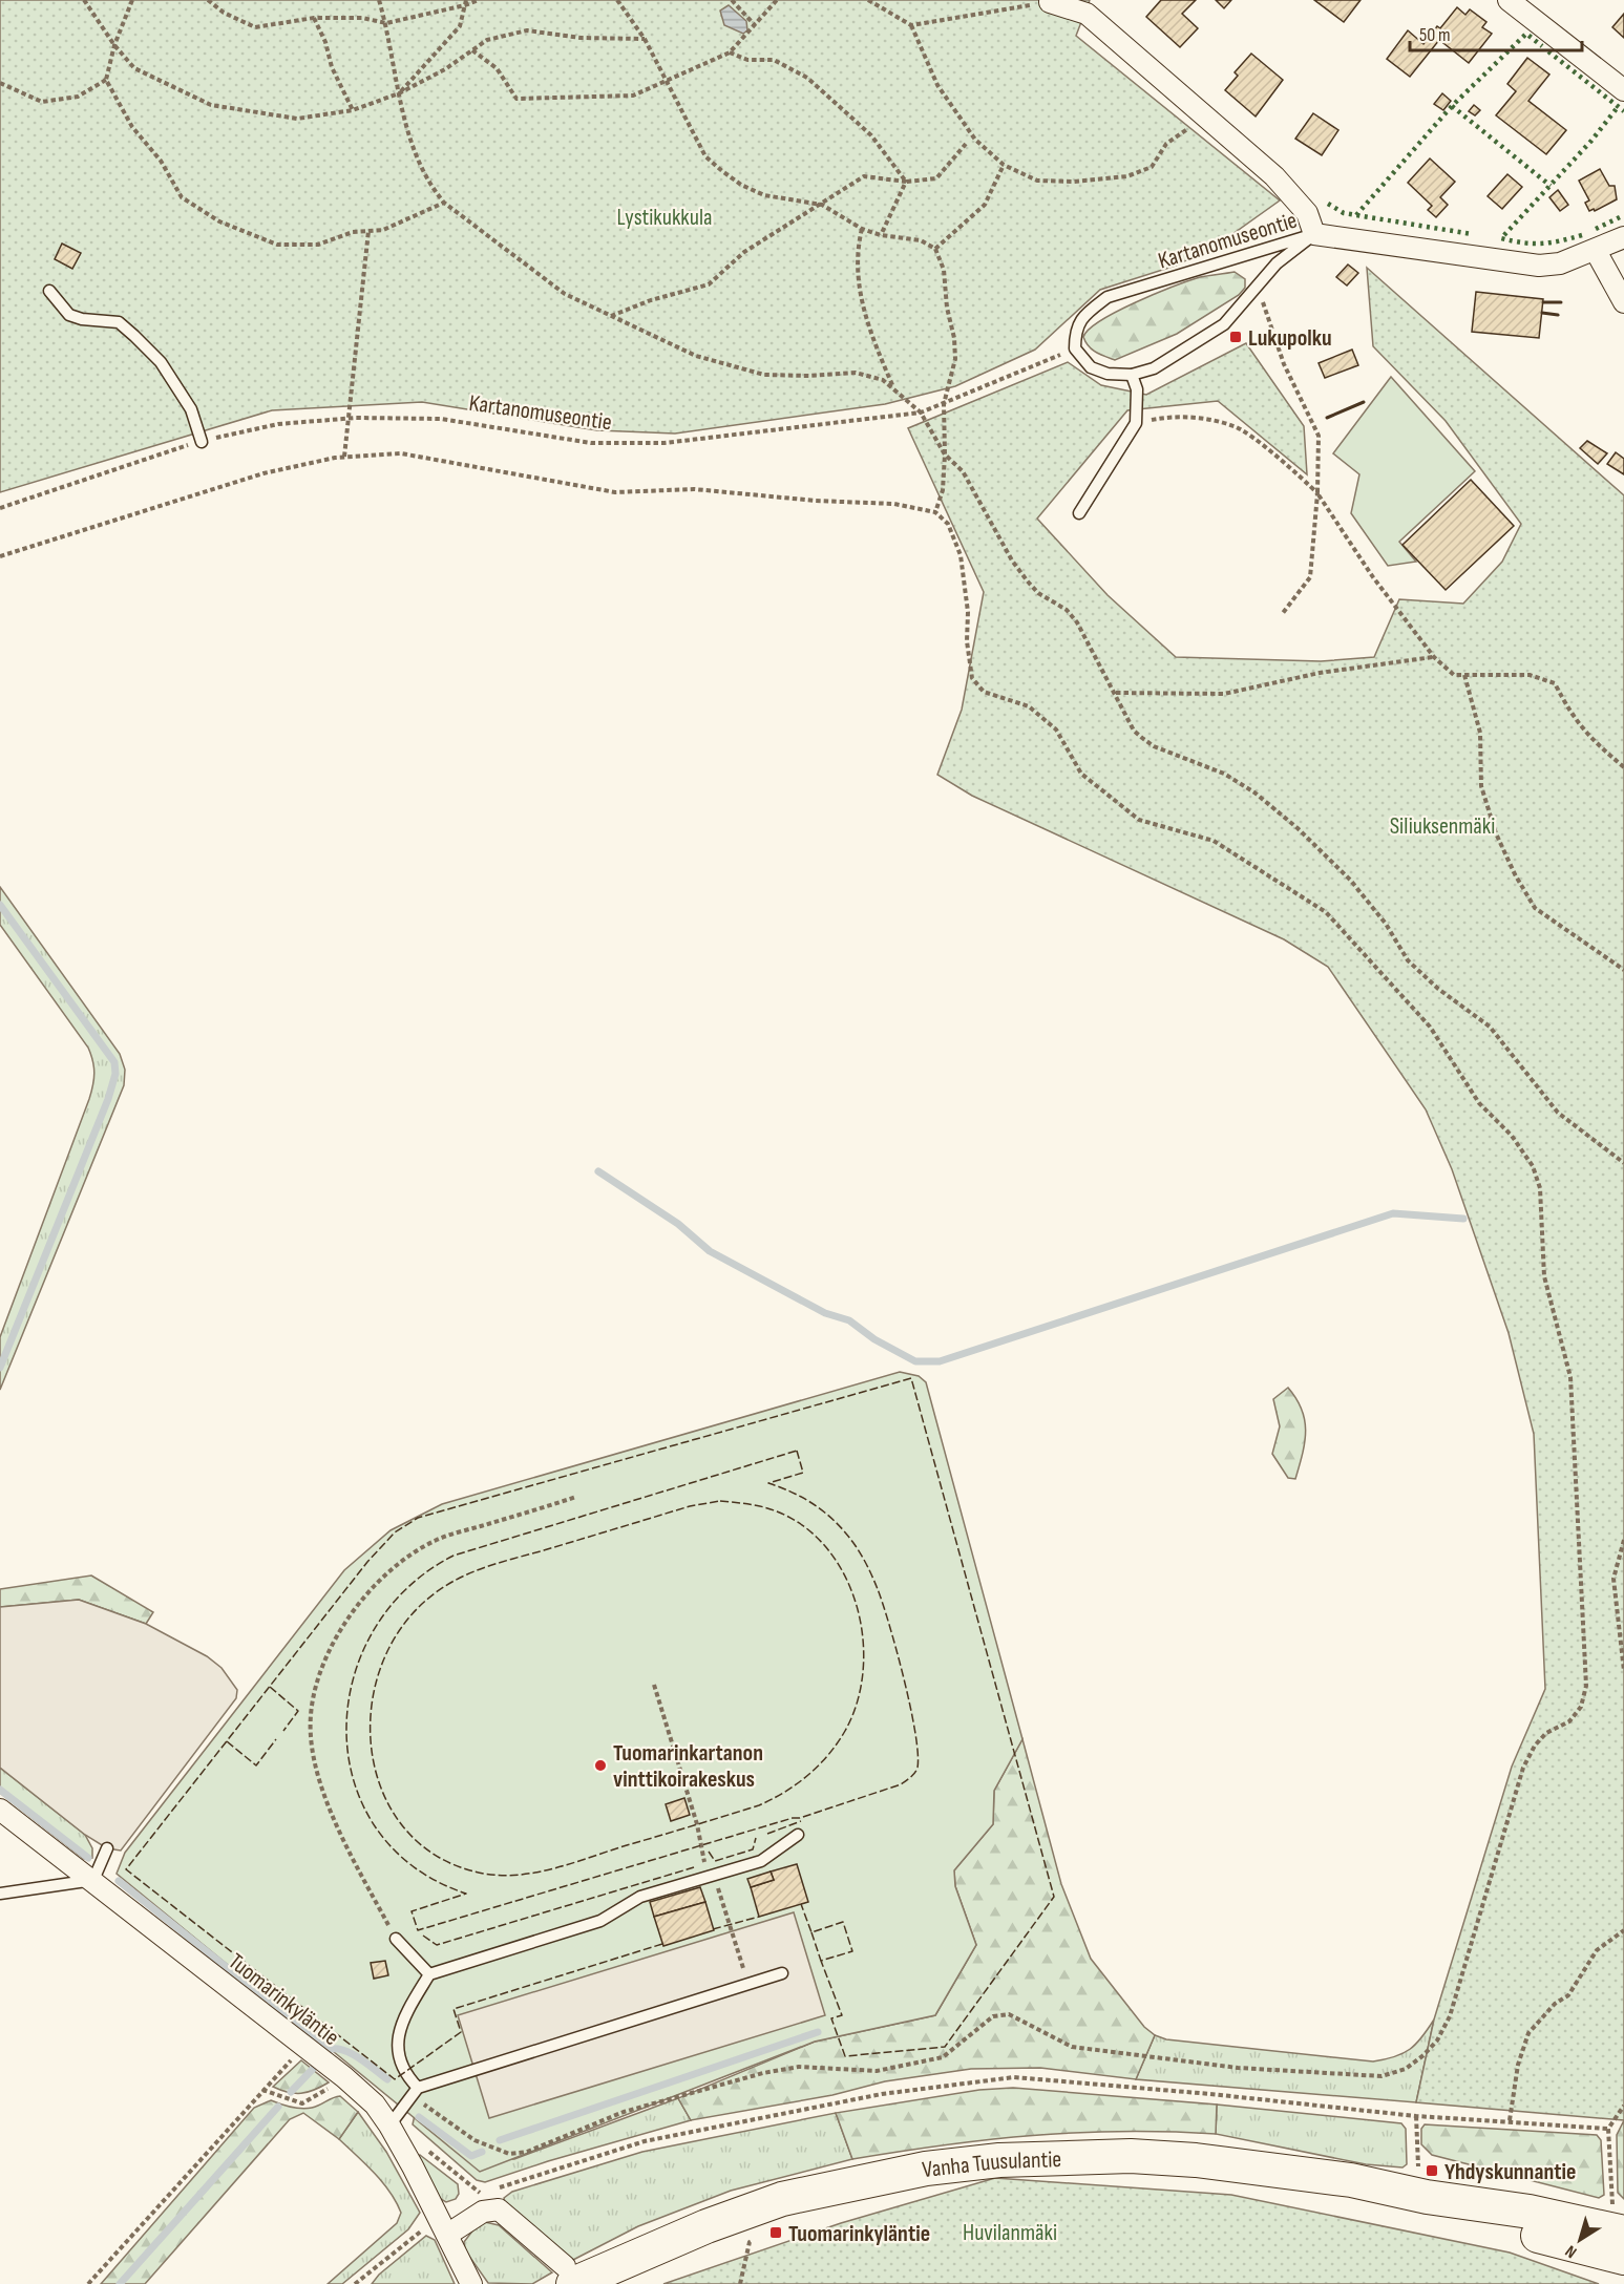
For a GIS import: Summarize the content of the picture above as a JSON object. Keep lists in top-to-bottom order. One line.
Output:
{"streets":{"main road":["Vanha Tuusulantie"],"street":["Tuomarinkyläntie"],"lane":["Kartanomuseontie"]},"parks":["Lystikukkula","Siliuksenmäki","Huvilanmäki"],"places":{"transit":["Lukupolku","Yhdyskunnantie","Tuomarinkyläntie"],"other":["Tuomarinkartanon vinttikoirakeskus"]},"scale_bar":"50 m","north":"bottom left"}
